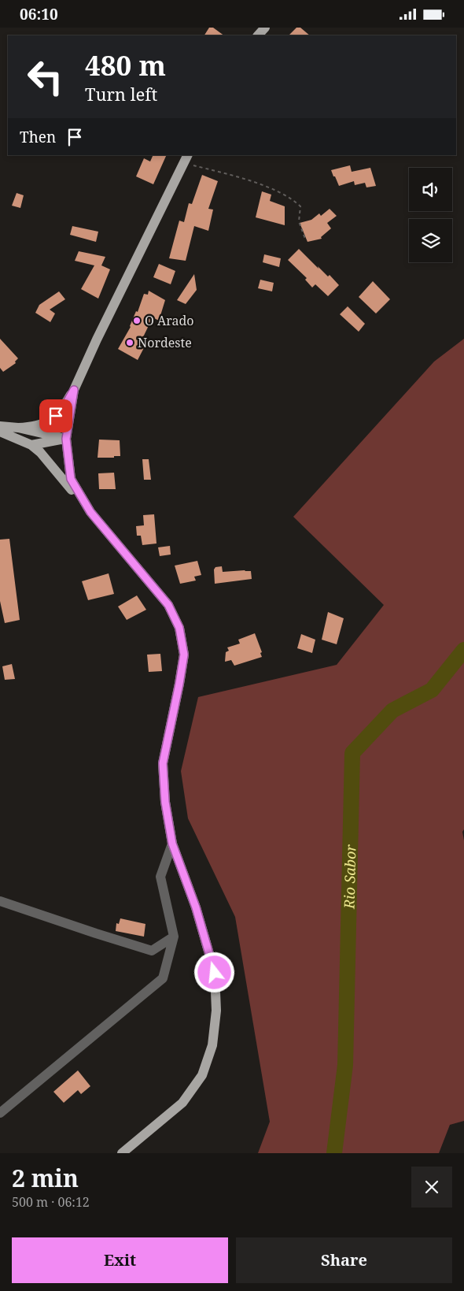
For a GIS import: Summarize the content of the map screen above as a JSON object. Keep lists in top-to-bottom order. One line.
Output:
{"water":["Rio Sabor"],"places":["O Arado","Nordeste"],"page":{"status":"06:10","turn":["480 m","Turn left"],"then":"Then","heading":["2 min","500 m · 06:12"],"buttons":["Exit","Share"]}}
